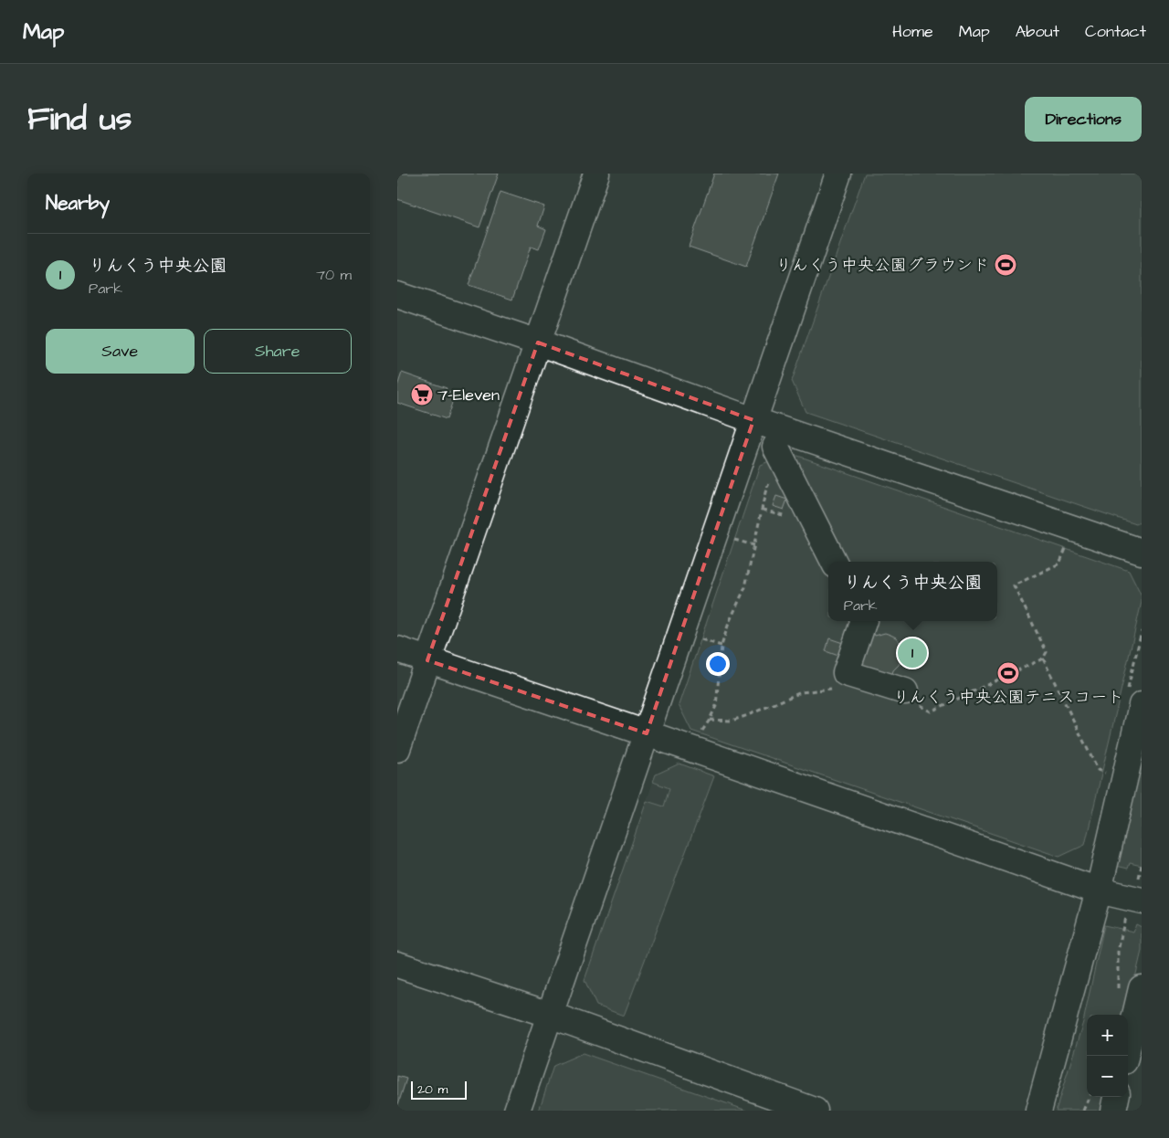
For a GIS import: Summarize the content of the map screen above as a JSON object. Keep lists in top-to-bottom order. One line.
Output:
{"places":{"sports":["りんくう中央公園グラウンド","りんくう中央公園テニスコート"],"supermarket":["7-Eleven"]},"scale_bar":"20 m","page":{"header":"Map","nav":["Home","Map","About","Contact"],"title":"Find us","buttons":["Directions",["Save","Share"]],"heading":"Nearby","list":[{"mark":"1","name":"りんくう中央公園","note":"Park","value":"70 m"}],"popup":["りんくう中央公園","Park"],"pins":"1","map_buttons":["+","−"],"scale":"20 m"}}
